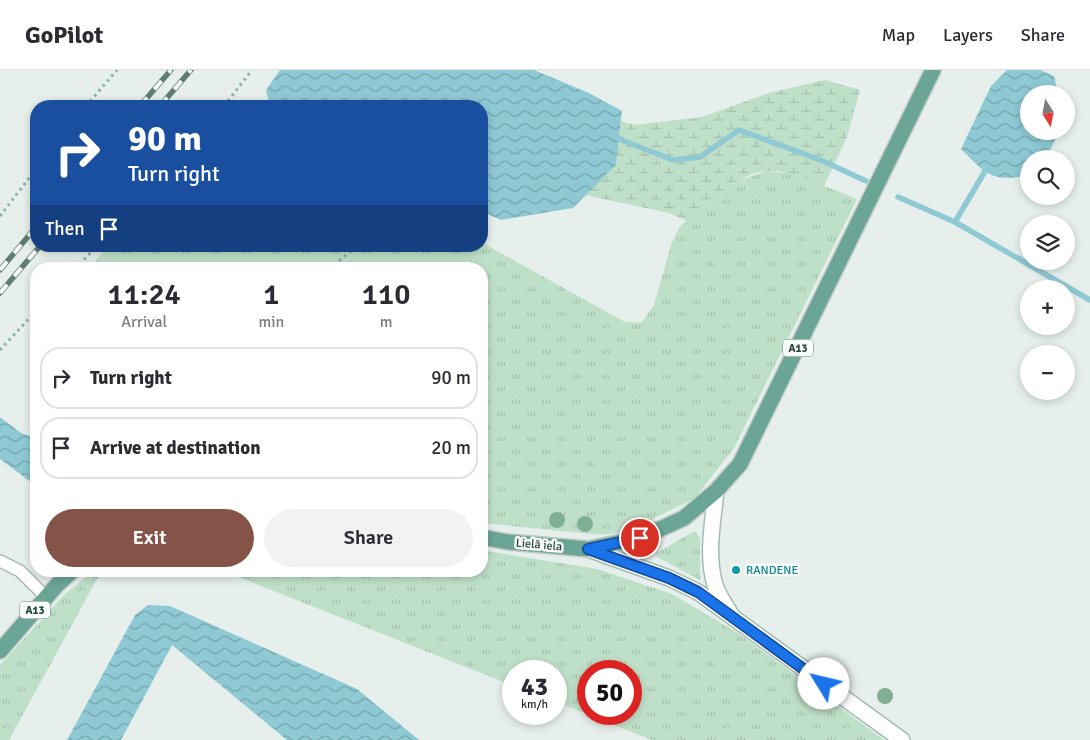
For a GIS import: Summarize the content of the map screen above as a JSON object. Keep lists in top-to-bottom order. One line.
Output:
{"streets":{"main road":["A13","Lielā iela"]},"crossings":[["A13","Lielā iela"]],"places":["RANDENE"],"north":"bottom","page":{"header":"GoPilot","nav":["Map","Layers","Share"],"map_buttons":["+","−"],"turn":["90 m","Turn right"],"then":"Then","eta":["11:24","Arrival","1","min","110","m"],"list":[{"name":"Turn right","value":"90 m"},{"name":"Arrive at destination","value":"20 m"}],"buttons":["Exit","Share"],"speed":"43 km/h","limit":"50"}}
